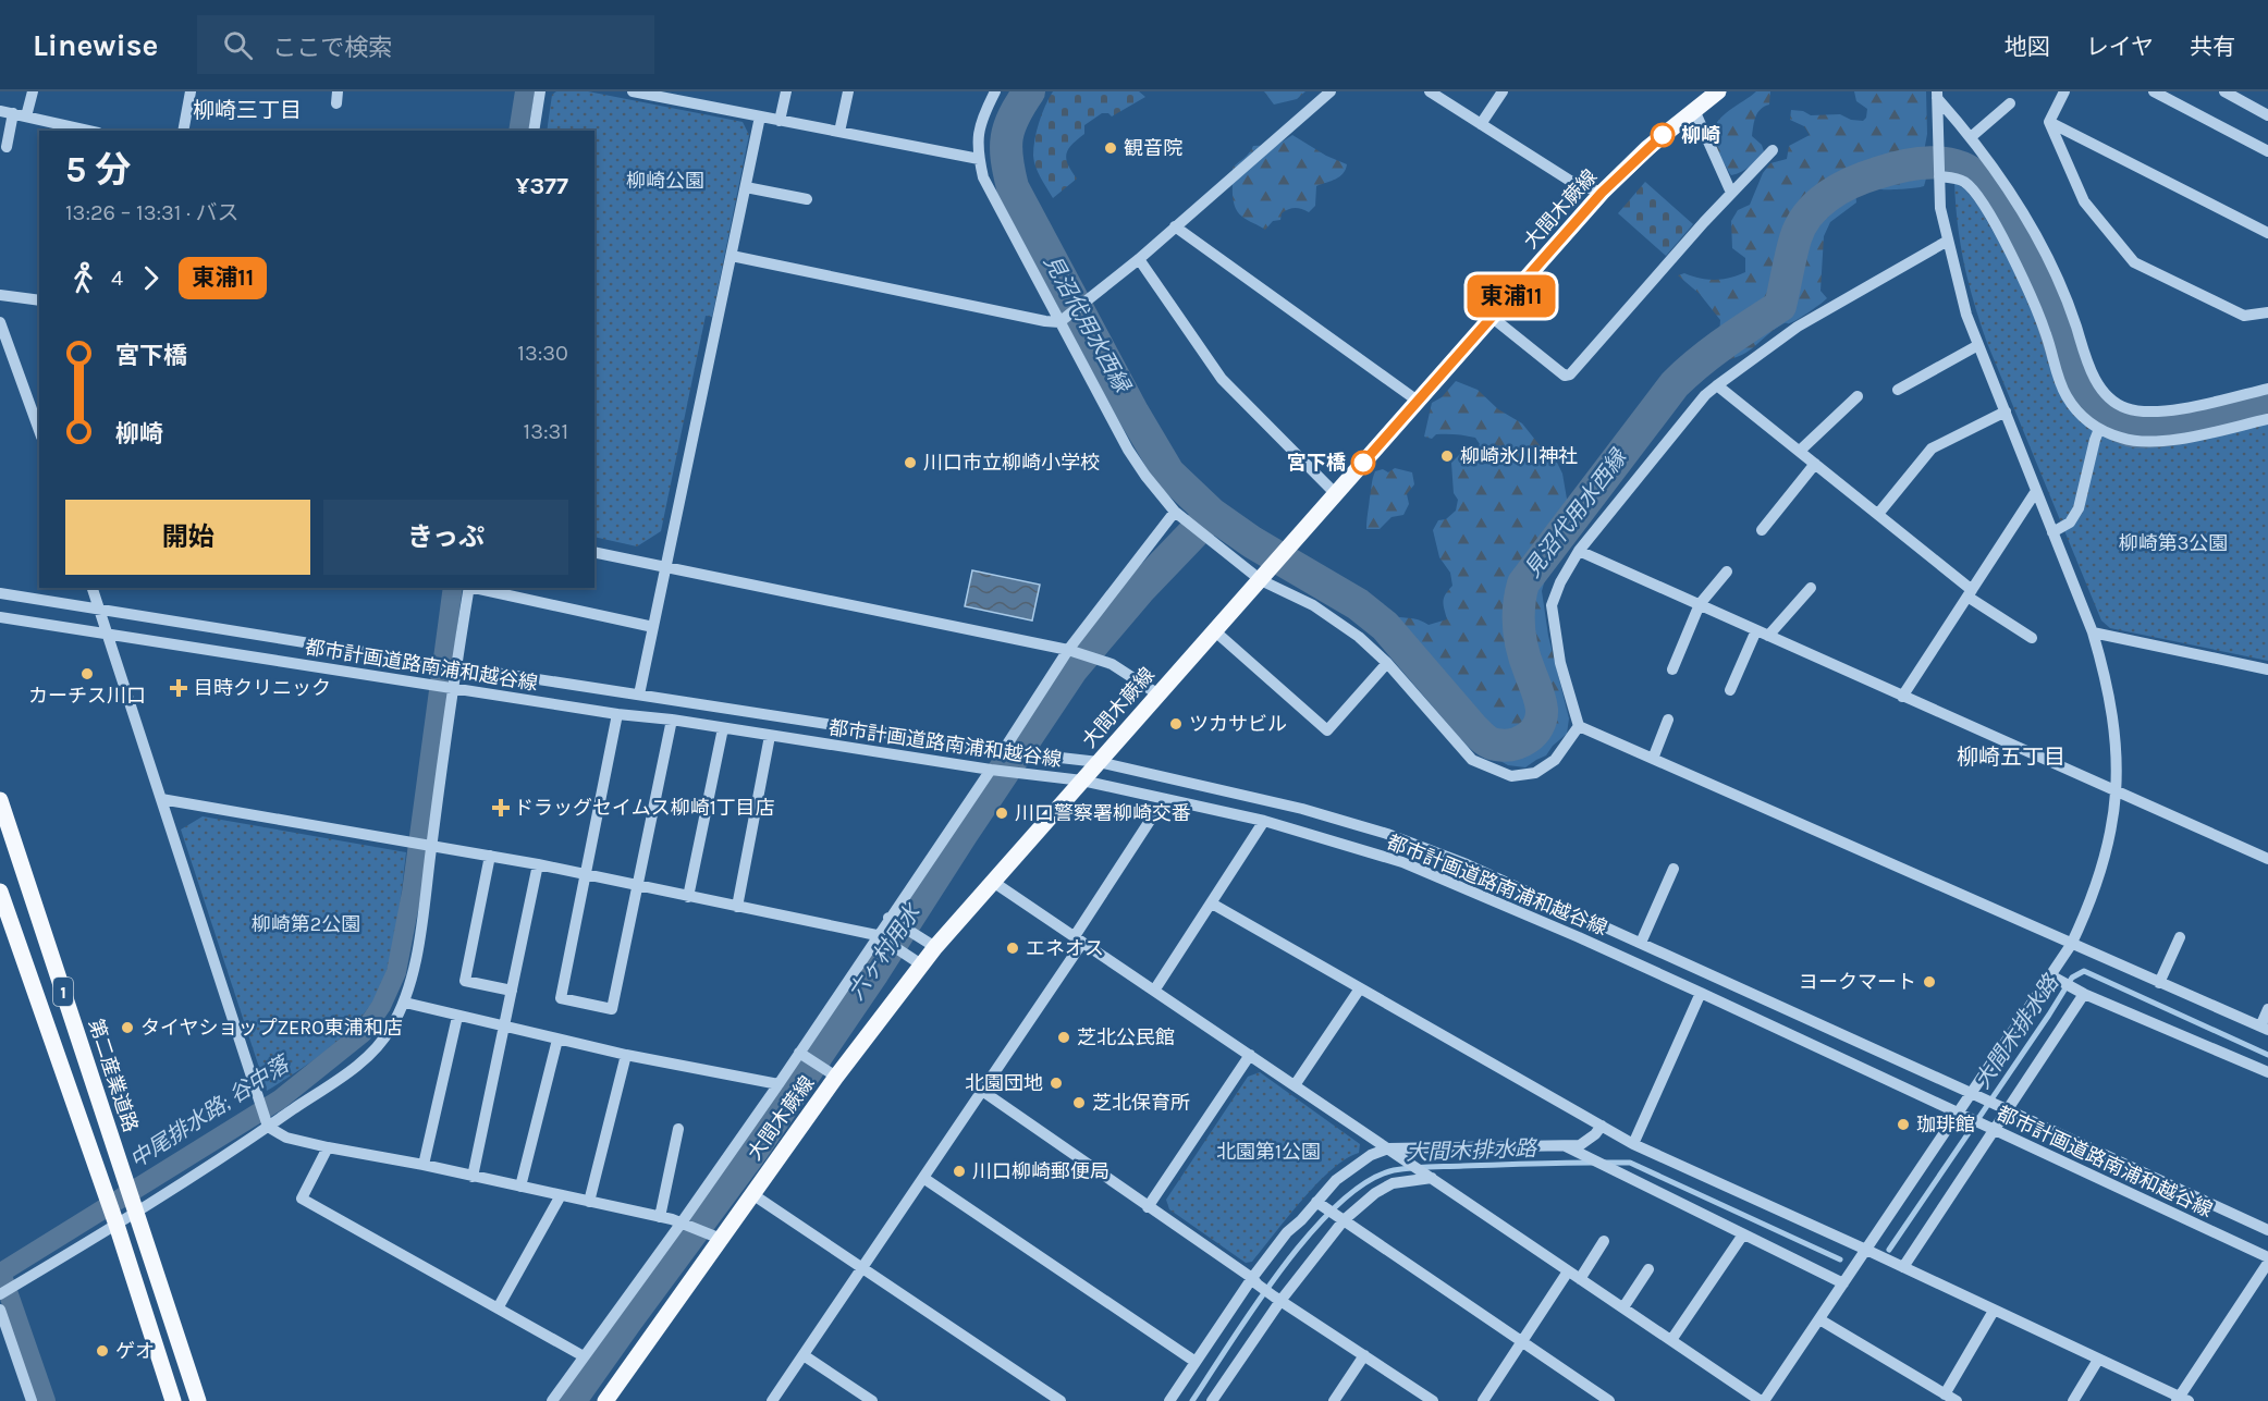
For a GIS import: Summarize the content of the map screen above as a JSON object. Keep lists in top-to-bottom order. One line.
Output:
{"streets":{"main road":["大間木蕨線","1","第二産業道路"],"street":["都市計画道路南浦和越谷線"]},"crossings":[["大間木蕨線","都市計画道路南浦和越谷線"]],"districts":["柳崎三丁目","柳崎五丁目"],"water":["見沼代用水西縁","六ヶ村用水","大間木排水路","中尾排水路; 谷中落"],"parks":["柳崎公園","柳崎第3公園","柳崎第2公園","北園第1公園"],"places":{"other":["柳崎","観音院","柳崎氷川神社","川口市立柳崎小学校","宮下橋","カーチス川口","ツカサビル","川口警察署柳崎交番","エネオス","ヨークマート","タイヤショップZERO東浦和店","芝北公民館","北園団地","芝北保育所","珈琲館","川口柳崎郵便局","ゲオ"],"health":["目時クリニック","ドラッグセイムス柳崎1丁目店"]},"lines":["bus line 東浦11"],"page":{"header":"Linewise","search":"ここで検索","nav":["地図","レイヤ","共有"],"on_map":"東浦11","heading":["5 分","13:26 – 13:31 · バス","¥377"],"legs":["4","東浦11"],"list":[{"name":"宮下橋","value":"13:30"},{"name":"柳崎","value":"13:31"}],"buttons":["開始","きっぷ"]}}
